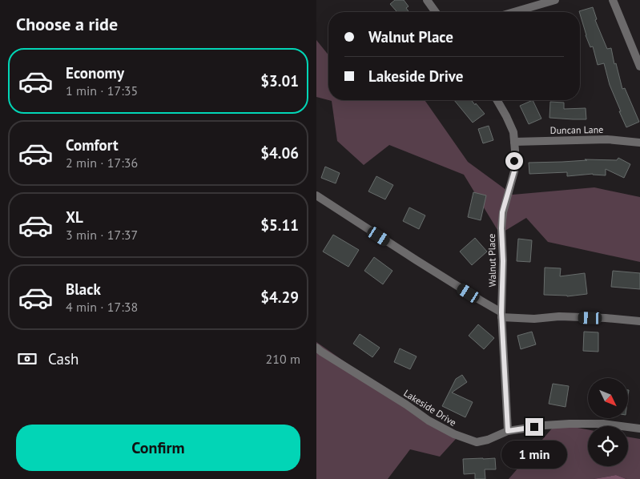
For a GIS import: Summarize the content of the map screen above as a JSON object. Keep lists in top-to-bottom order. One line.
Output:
{"streets":{"street":["Duncan Lane","Walnut Place","Lakeside Drive"]},"crossings":[["Duncan Lane","Walnut Place"],["Walnut Place","Lakeside Drive"]],"north":"bottom right","page":{"heading":"Choose a ride","banner":["Walnut Place","Lakeside Drive"],"list":[{"name":"Economy","note":"1 min · 17:35","value":"$3.01"},{"name":"Comfort","note":"2 min · 17:36","value":"$4.06"},{"name":"XL","note":"3 min · 17:37","value":"$5.11"},{"name":"Black","note":"4 min · 17:38","value":"$4.29"}],"pay":["Cash","210 m"],"buttons":"Confirm","bubble":"1 min"}}
